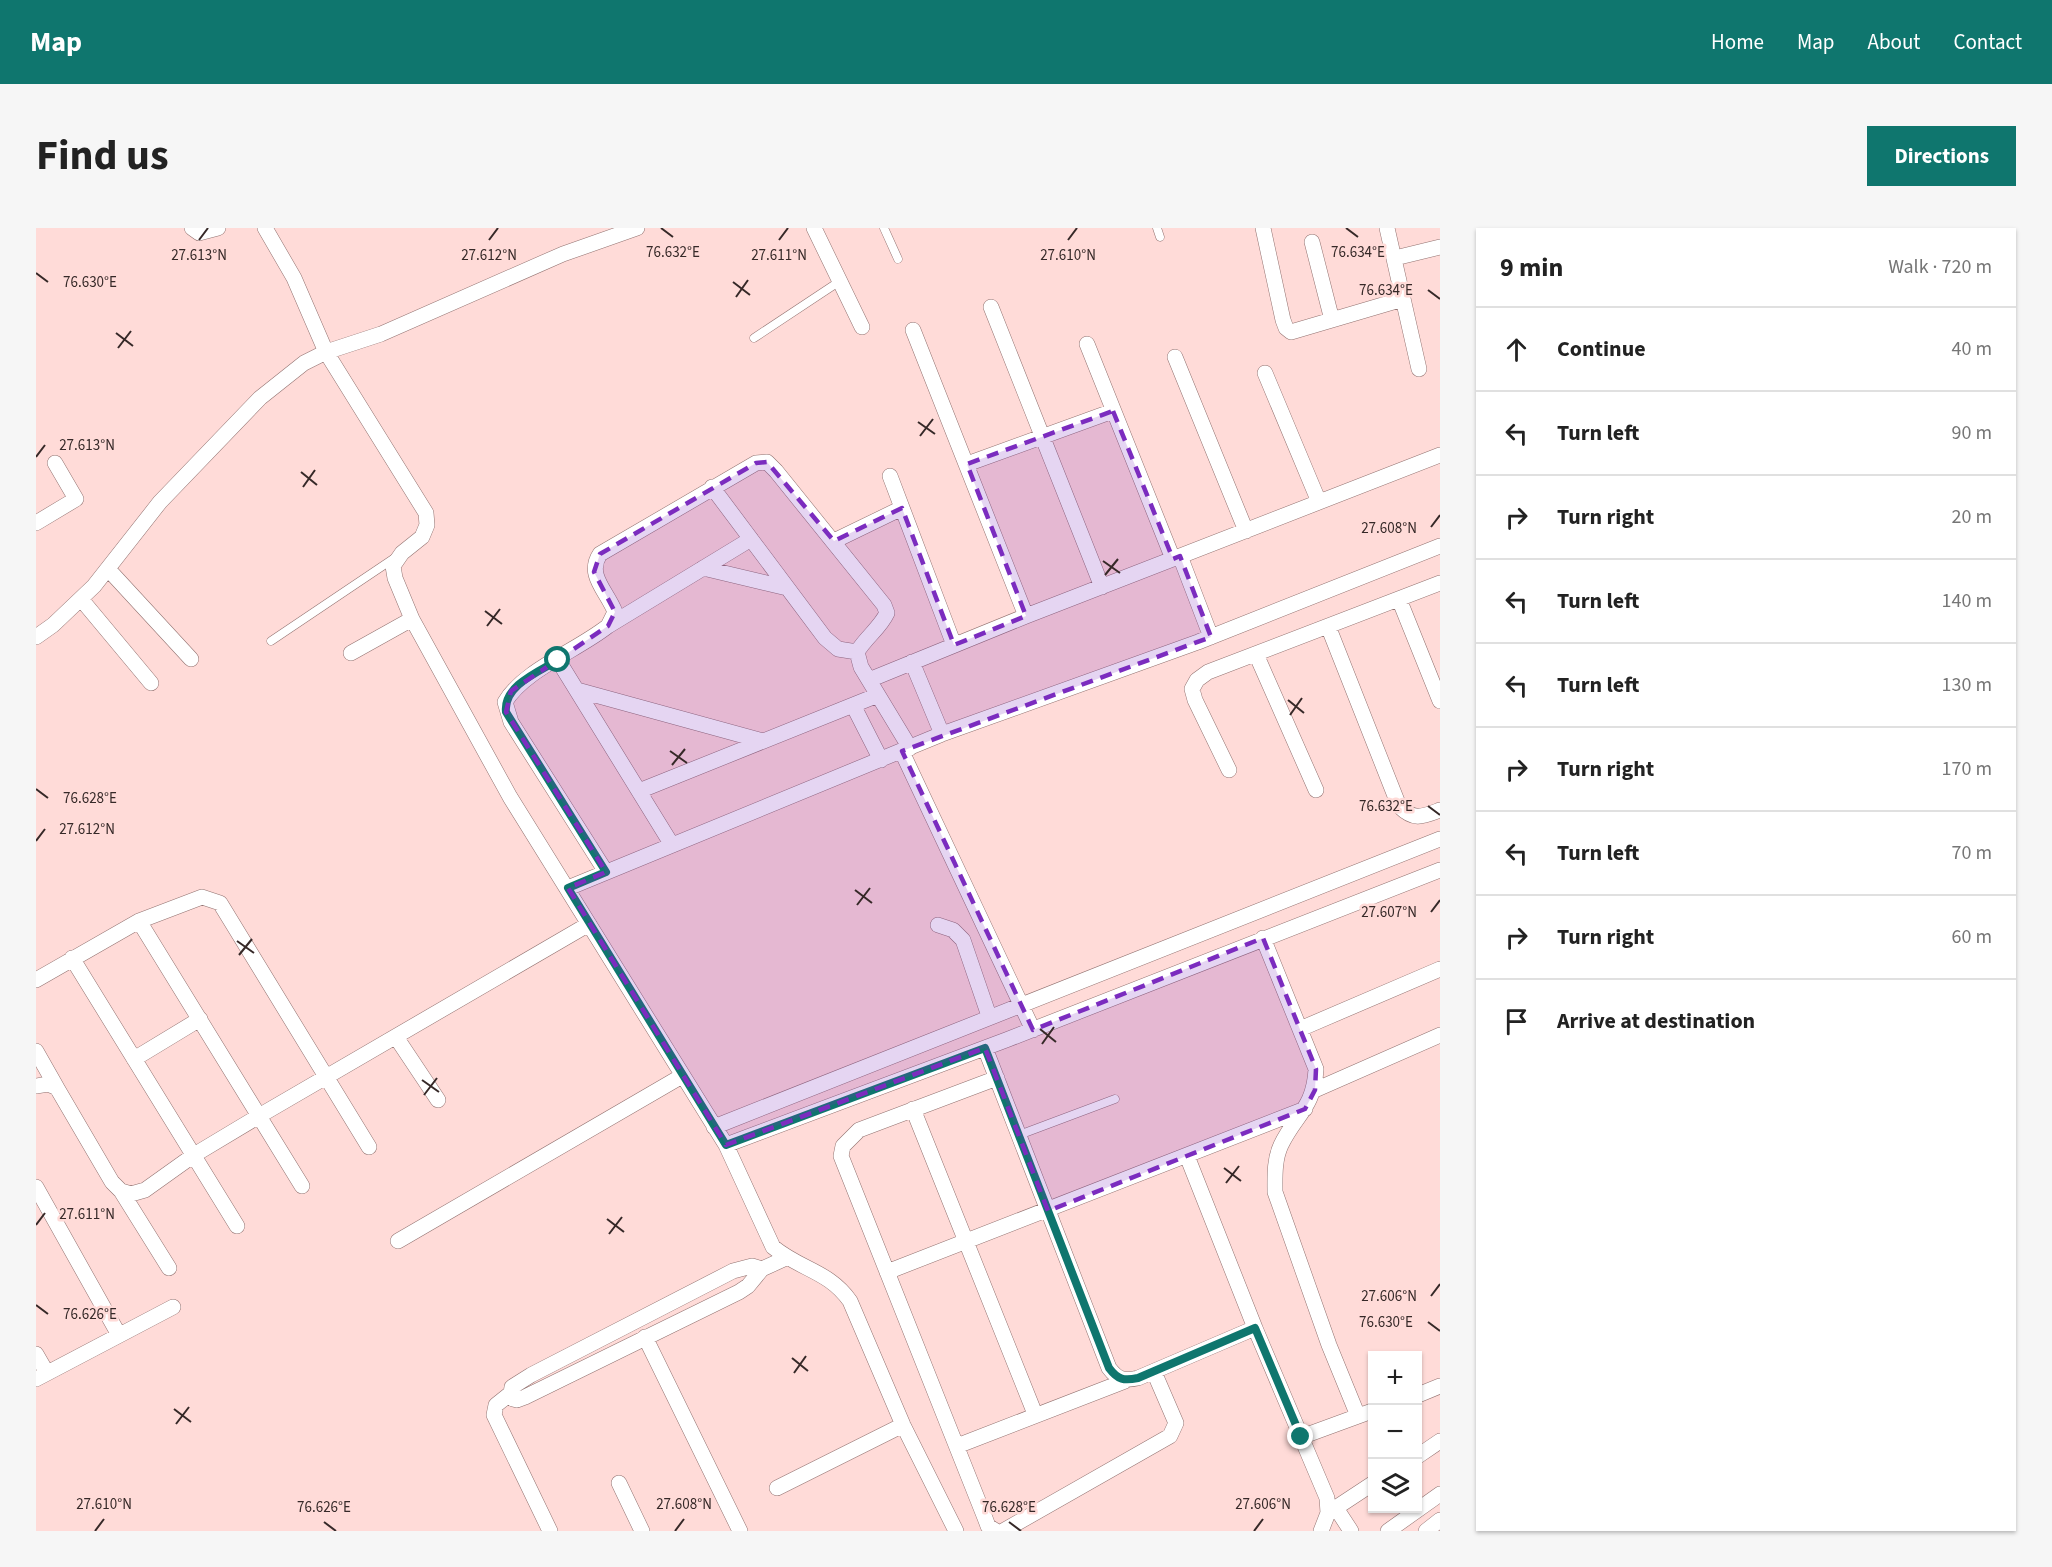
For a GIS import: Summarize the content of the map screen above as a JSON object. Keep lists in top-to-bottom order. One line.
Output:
{"page":{"header":"Map","nav":["Home","Map","About","Contact"],"title":"Find us","buttons":"Directions","heading":["9 min","Walk · 720 m"],"list":[["Continue","40 m"],["Turn left","90 m"],["Turn right","20 m"],["Turn left","140 m"],["Turn left","130 m"],["Turn right","170 m"],["Turn left","70 m"],["Turn right","60 m"],"Arrive at destination"],"map_buttons":["+","−"]},"coordinates":["76.634°E","76.632°E","27.613°N","27.612°N","27.611°N","27.610°N","76.630°E","27.608°N","76.628°E","27.607°N","27.606°N","76.626°E"]}
